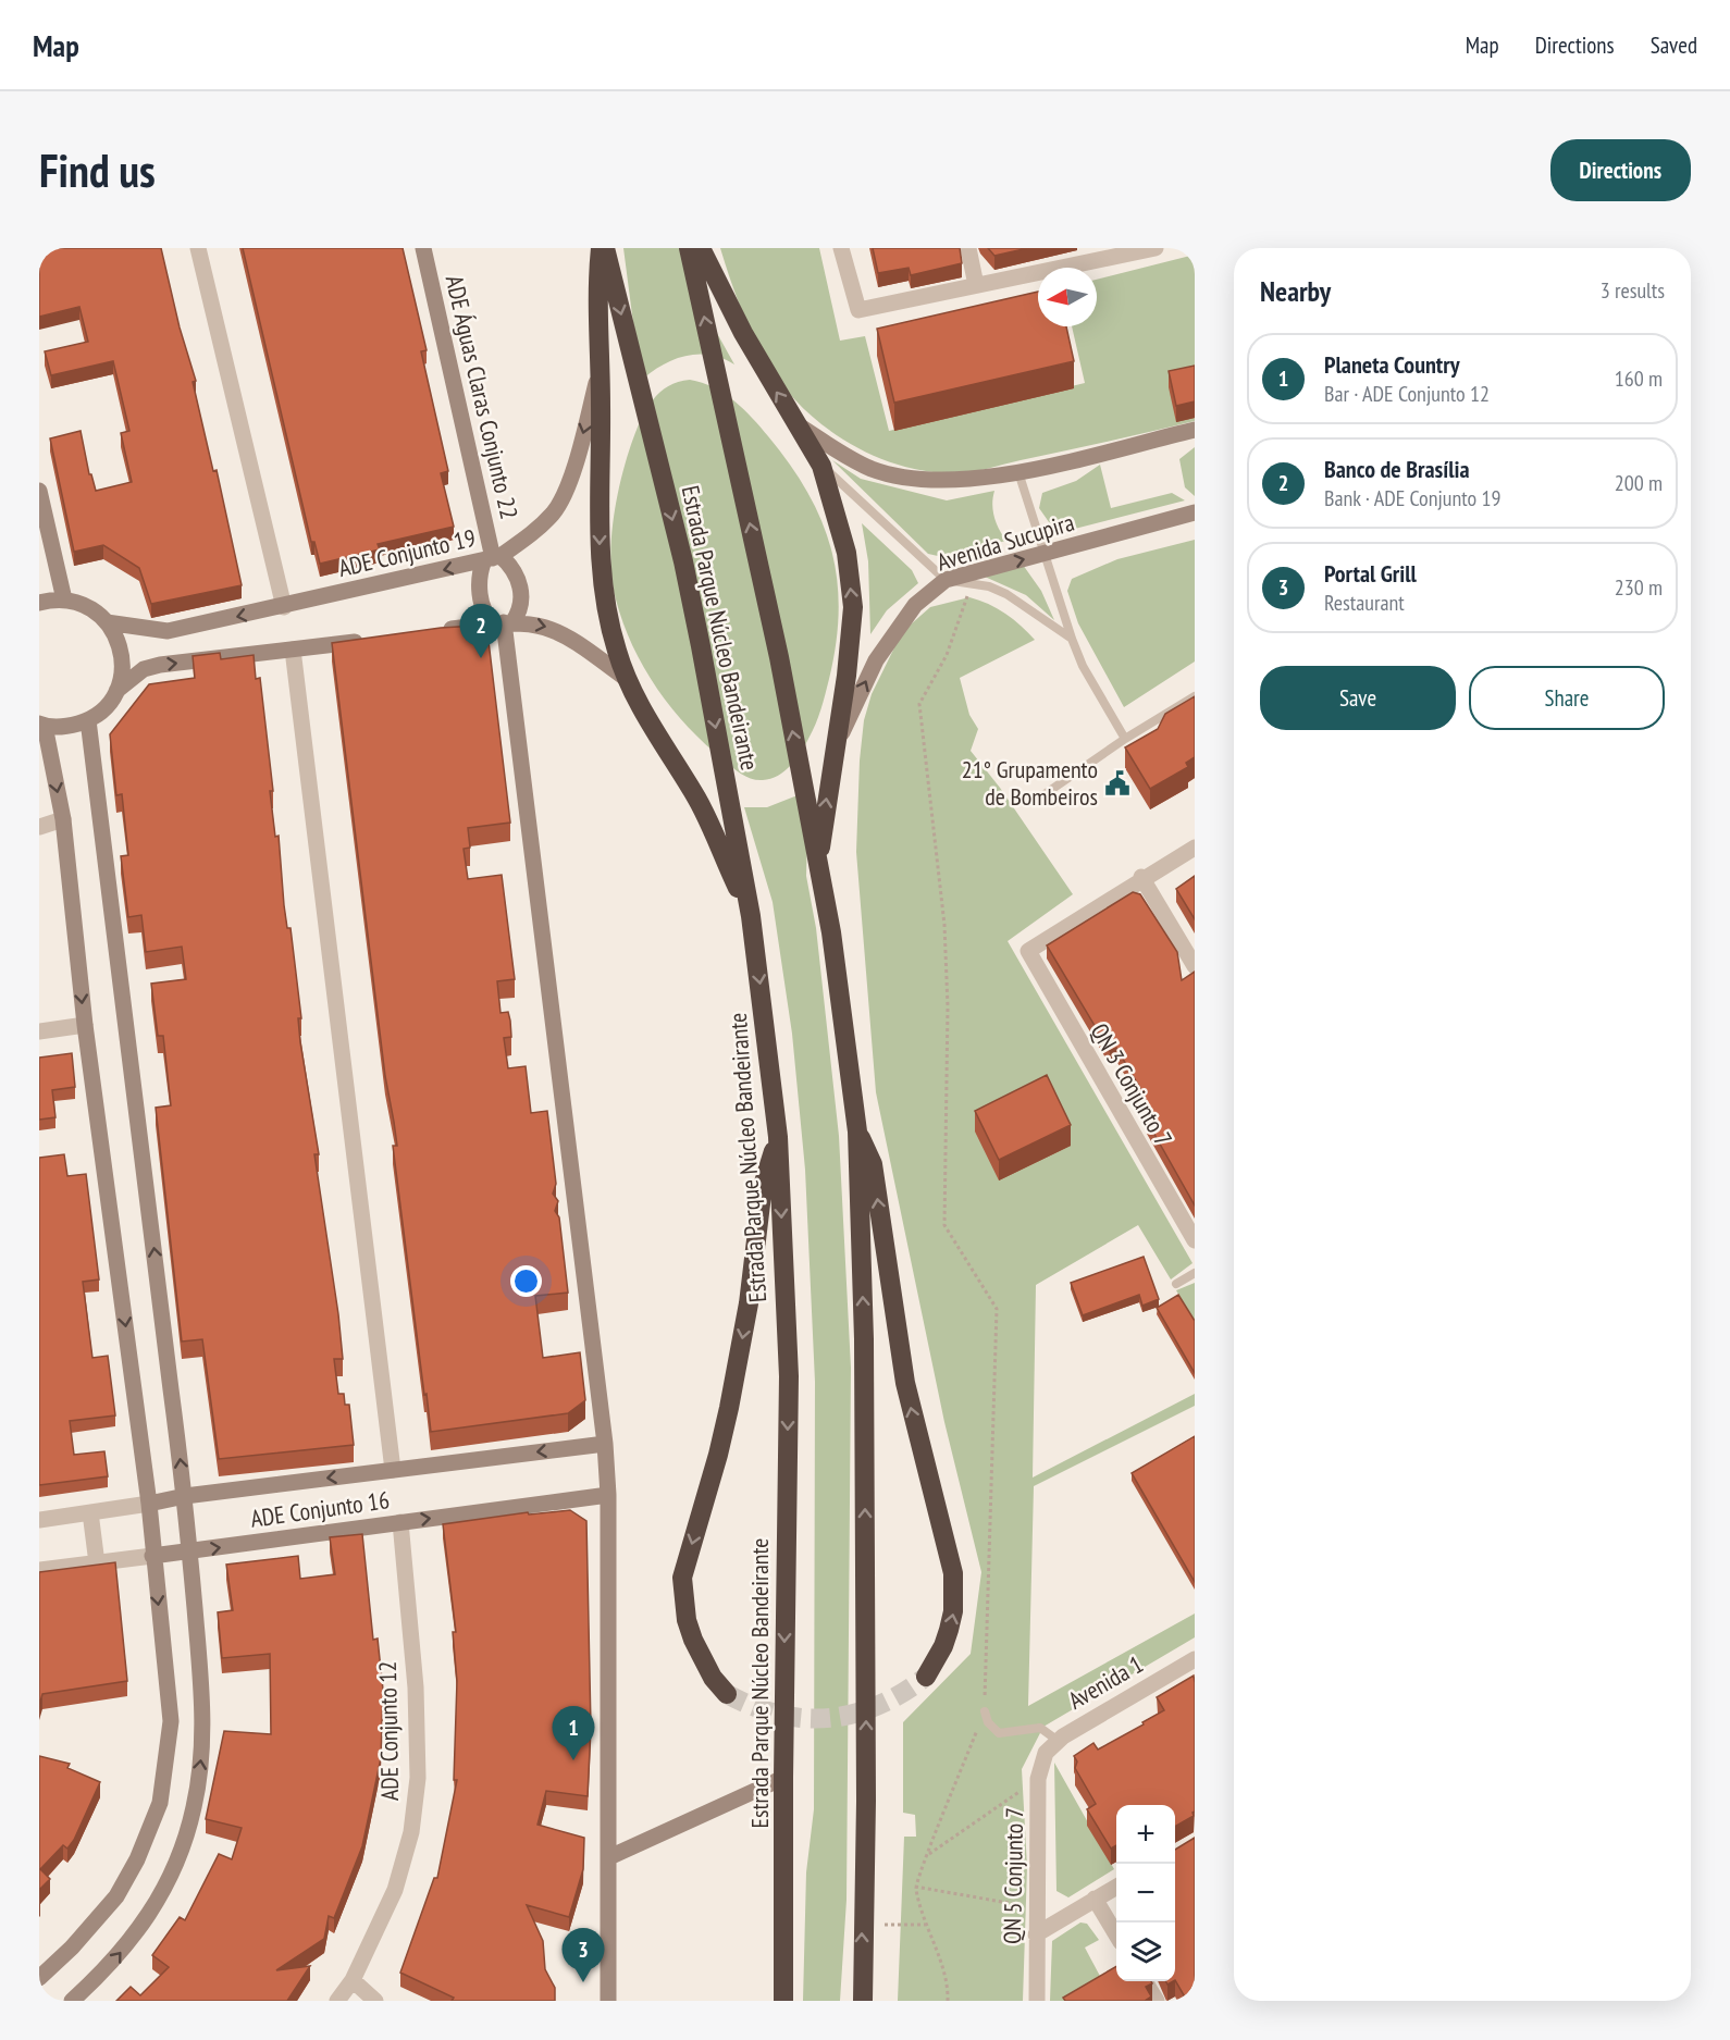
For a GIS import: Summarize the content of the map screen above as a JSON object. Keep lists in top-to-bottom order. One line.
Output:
{"streets":{"highway":["Estrada Parque Núcleo Bandeirante"],"street":["ADE Águas Claras Conjunto 22","Avenida Sucupira","ADE Conjunto 19","QN 3 Conjunto 7","ADE Conjunto 16","Avenida 1","ADE Conjunto 12","QN 5 Conjunto 7"]},"crossings":[["ADE Águas Claras Conjunto 22","ADE Conjunto 19"],["ADE Conjunto 16","ADE Conjunto 12"],["Avenida 1","QN 5 Conjunto 7"]],"one_way":["Avenida Sucupira"],"places":{"public building":["21° Grupamento de Bombeiros"]},"north":"left","page":{"header":"Map","nav":["Map","Directions","Saved"],"buttons":["Directions",["Save","Share"]],"title":"Find us","heading":["Nearby","3 results"],"list":[{"mark":"1","name":"Planeta Country","note":"Bar · ADE Conjunto 12","value":"160 m"},{"mark":"2","name":"Banco de Brasília","note":"Bank · ADE Conjunto 19","value":"200 m"},{"mark":"3","name":"Portal Grill","note":"Restaurant","value":"230 m"}],"pins":["2","1","3"],"map_buttons":["+","−"]}}
